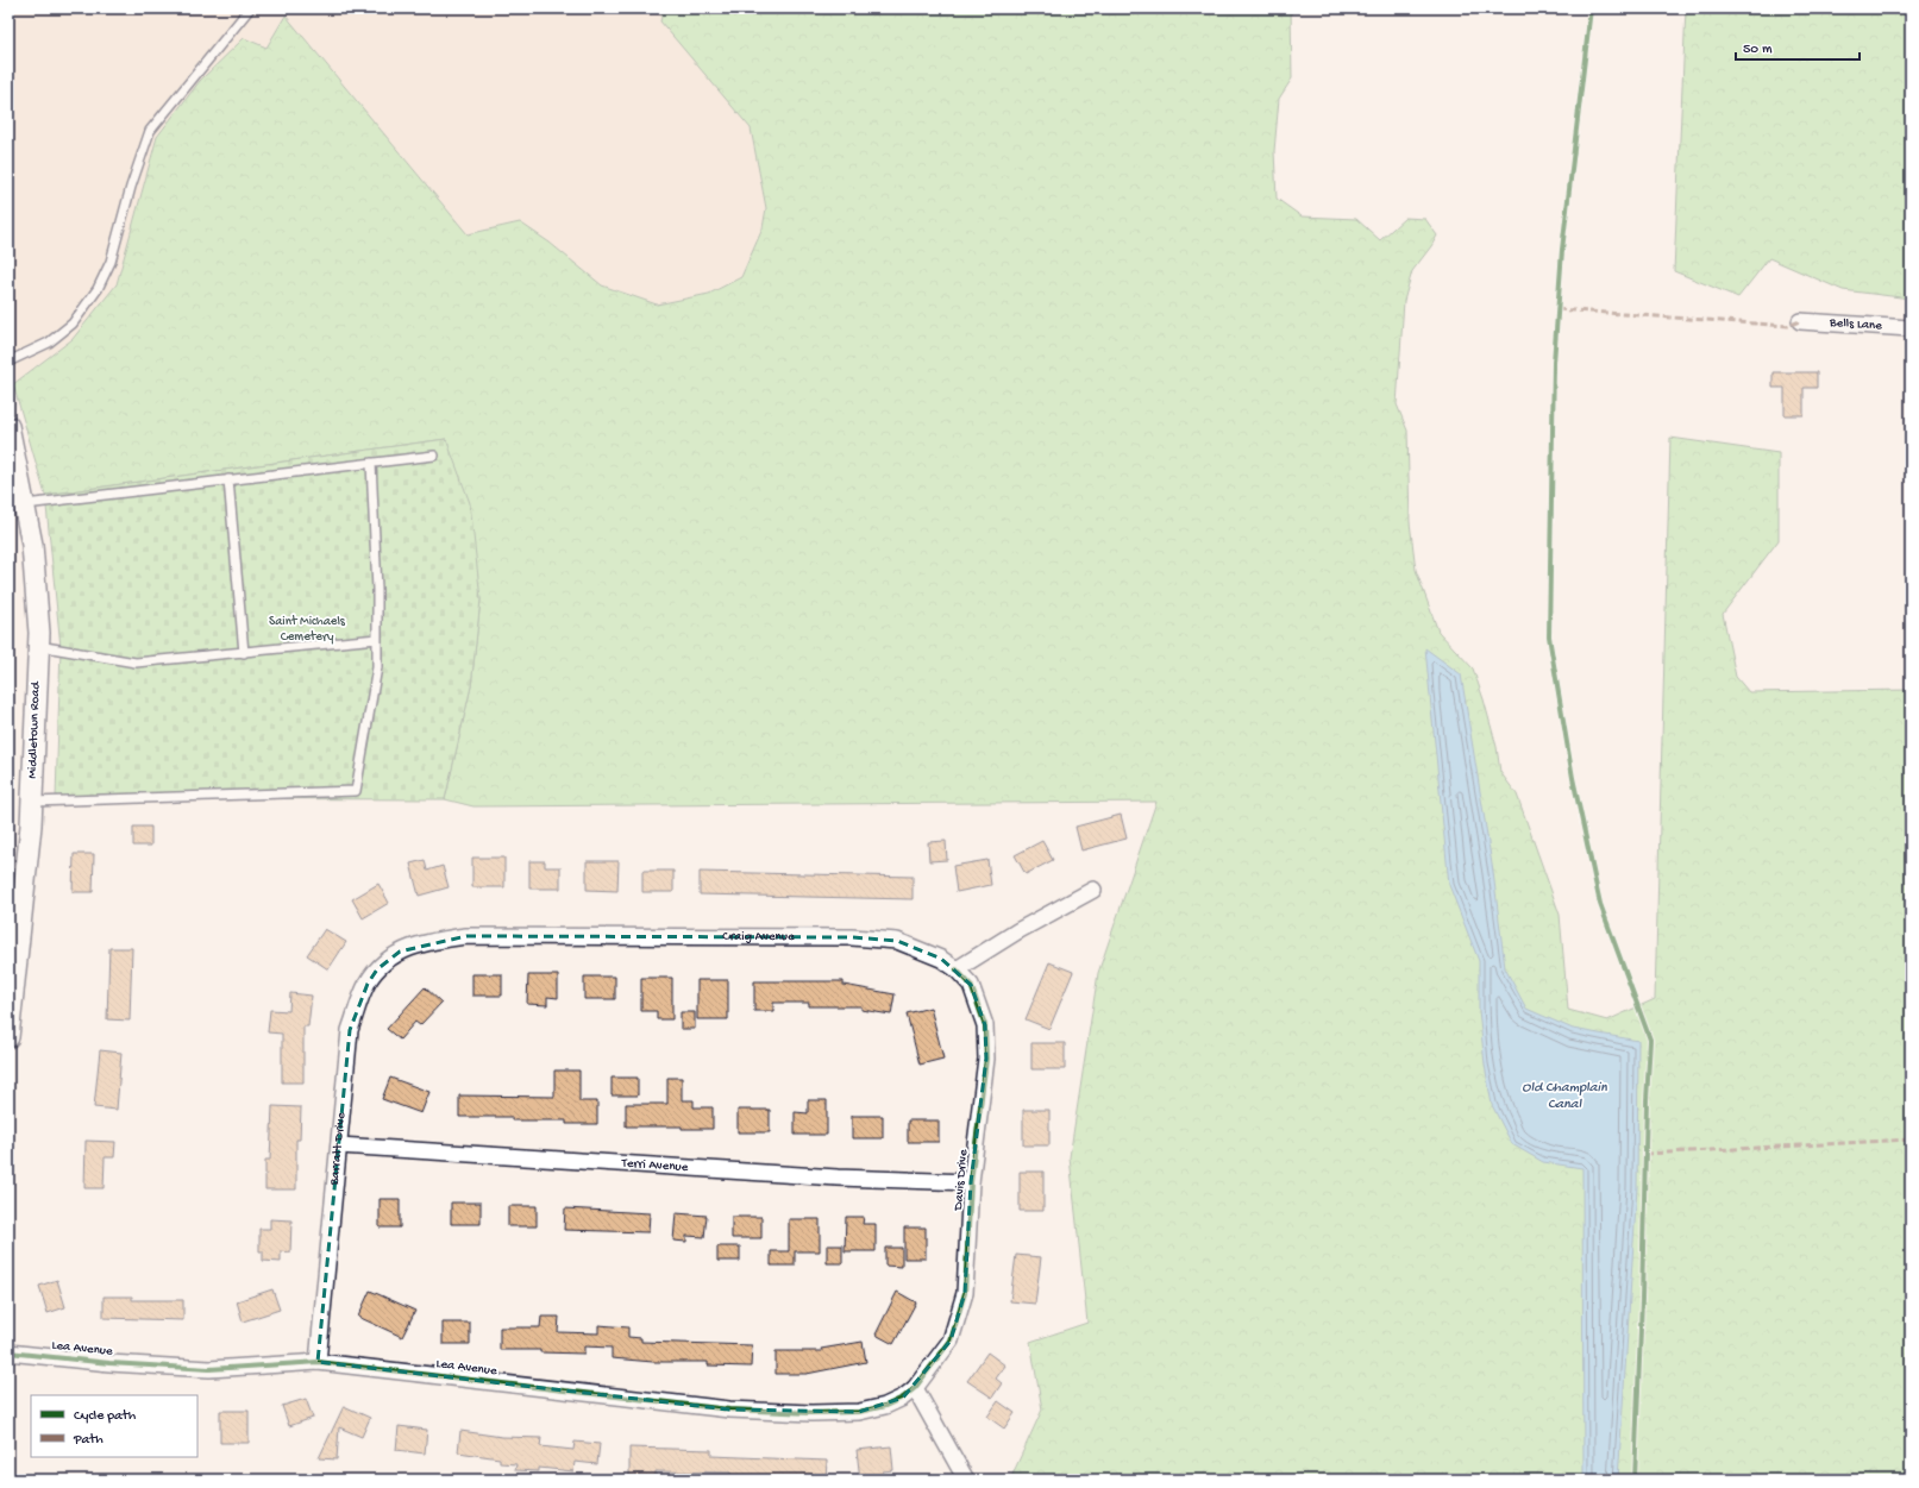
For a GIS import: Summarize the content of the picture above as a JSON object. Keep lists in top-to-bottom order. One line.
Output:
{"streets":{"street":["Bells Lane","Middletown Road","Craig Avenue","Barratt Drive","Terri Avenue","Davis Drive","Lea Avenue"]},"crossings":[["Craig Avenue","Barratt Drive"],["Craig Avenue","Davis Drive"],["Barratt Drive","Terri Avenue"],["Barratt Drive","Lea Avenue"],["Terri Avenue","Davis Drive"],["Davis Drive","Lea Avenue"]],"water":["Old Champlain Canal"],"parks":["Saint Michaels Cemetery"],"legend":["Cycle path","Path"],"scale_bar":"50 m"}
